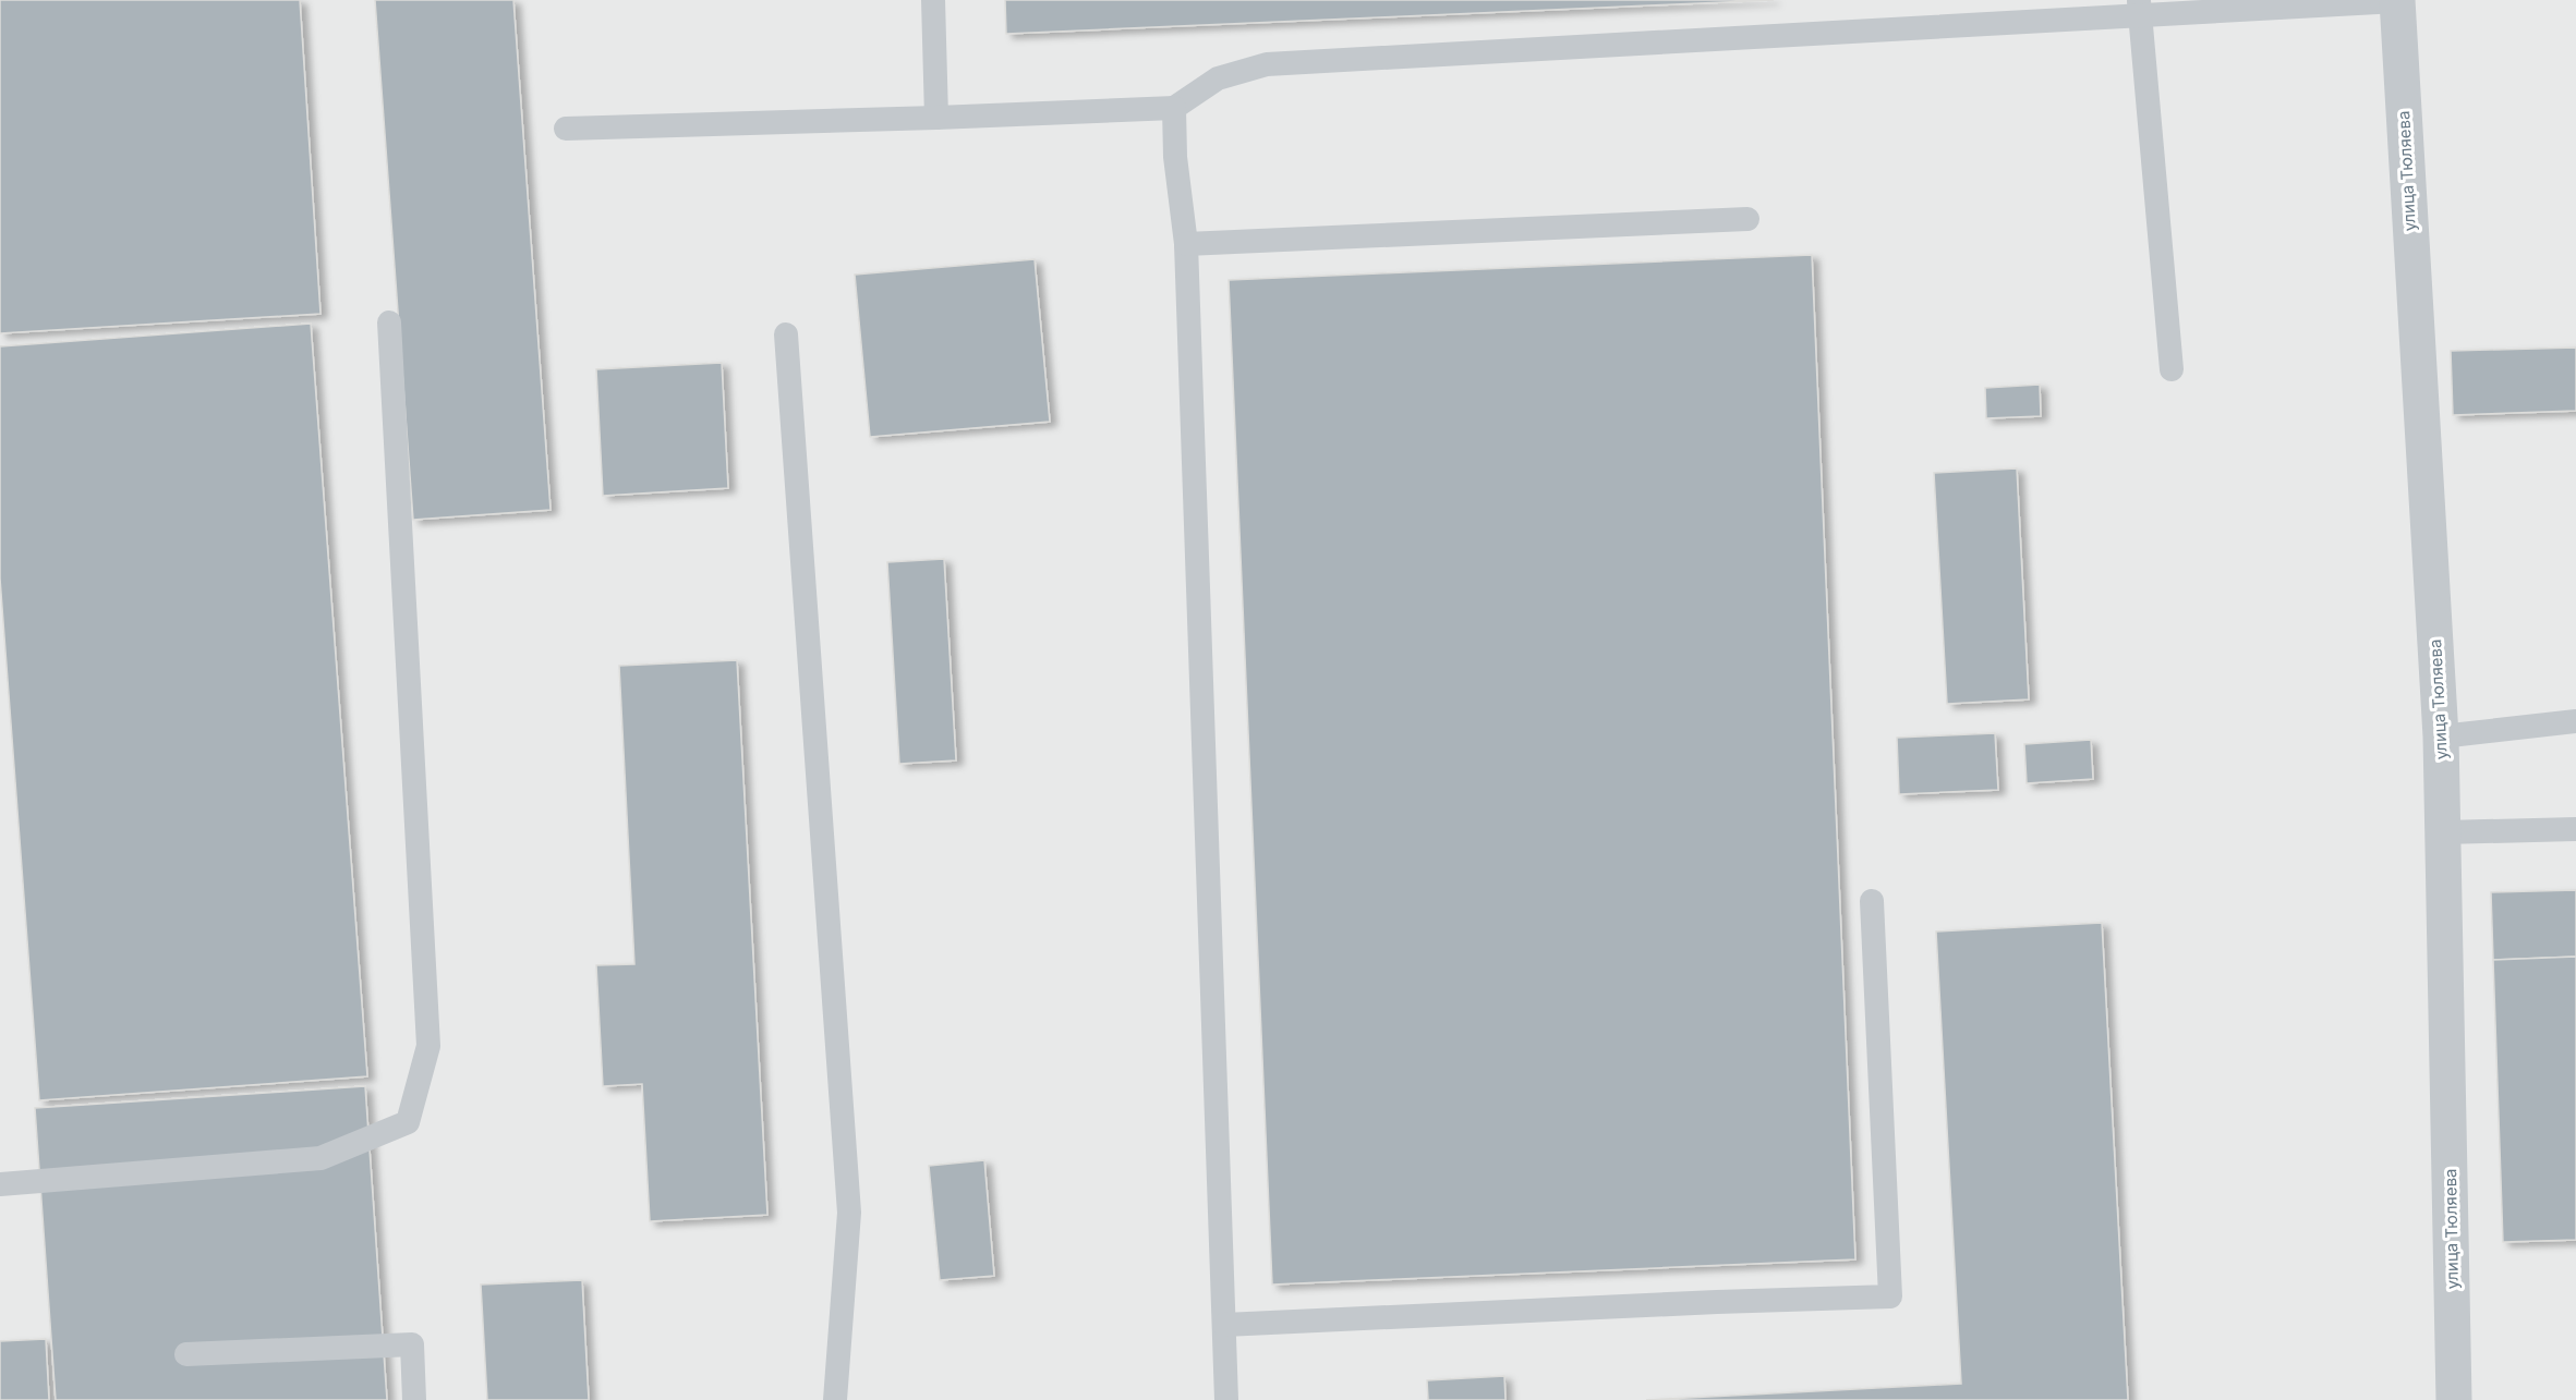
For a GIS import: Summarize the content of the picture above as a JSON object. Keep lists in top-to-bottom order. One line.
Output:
{"streets":{"street":["улица Тюляева"]}}
